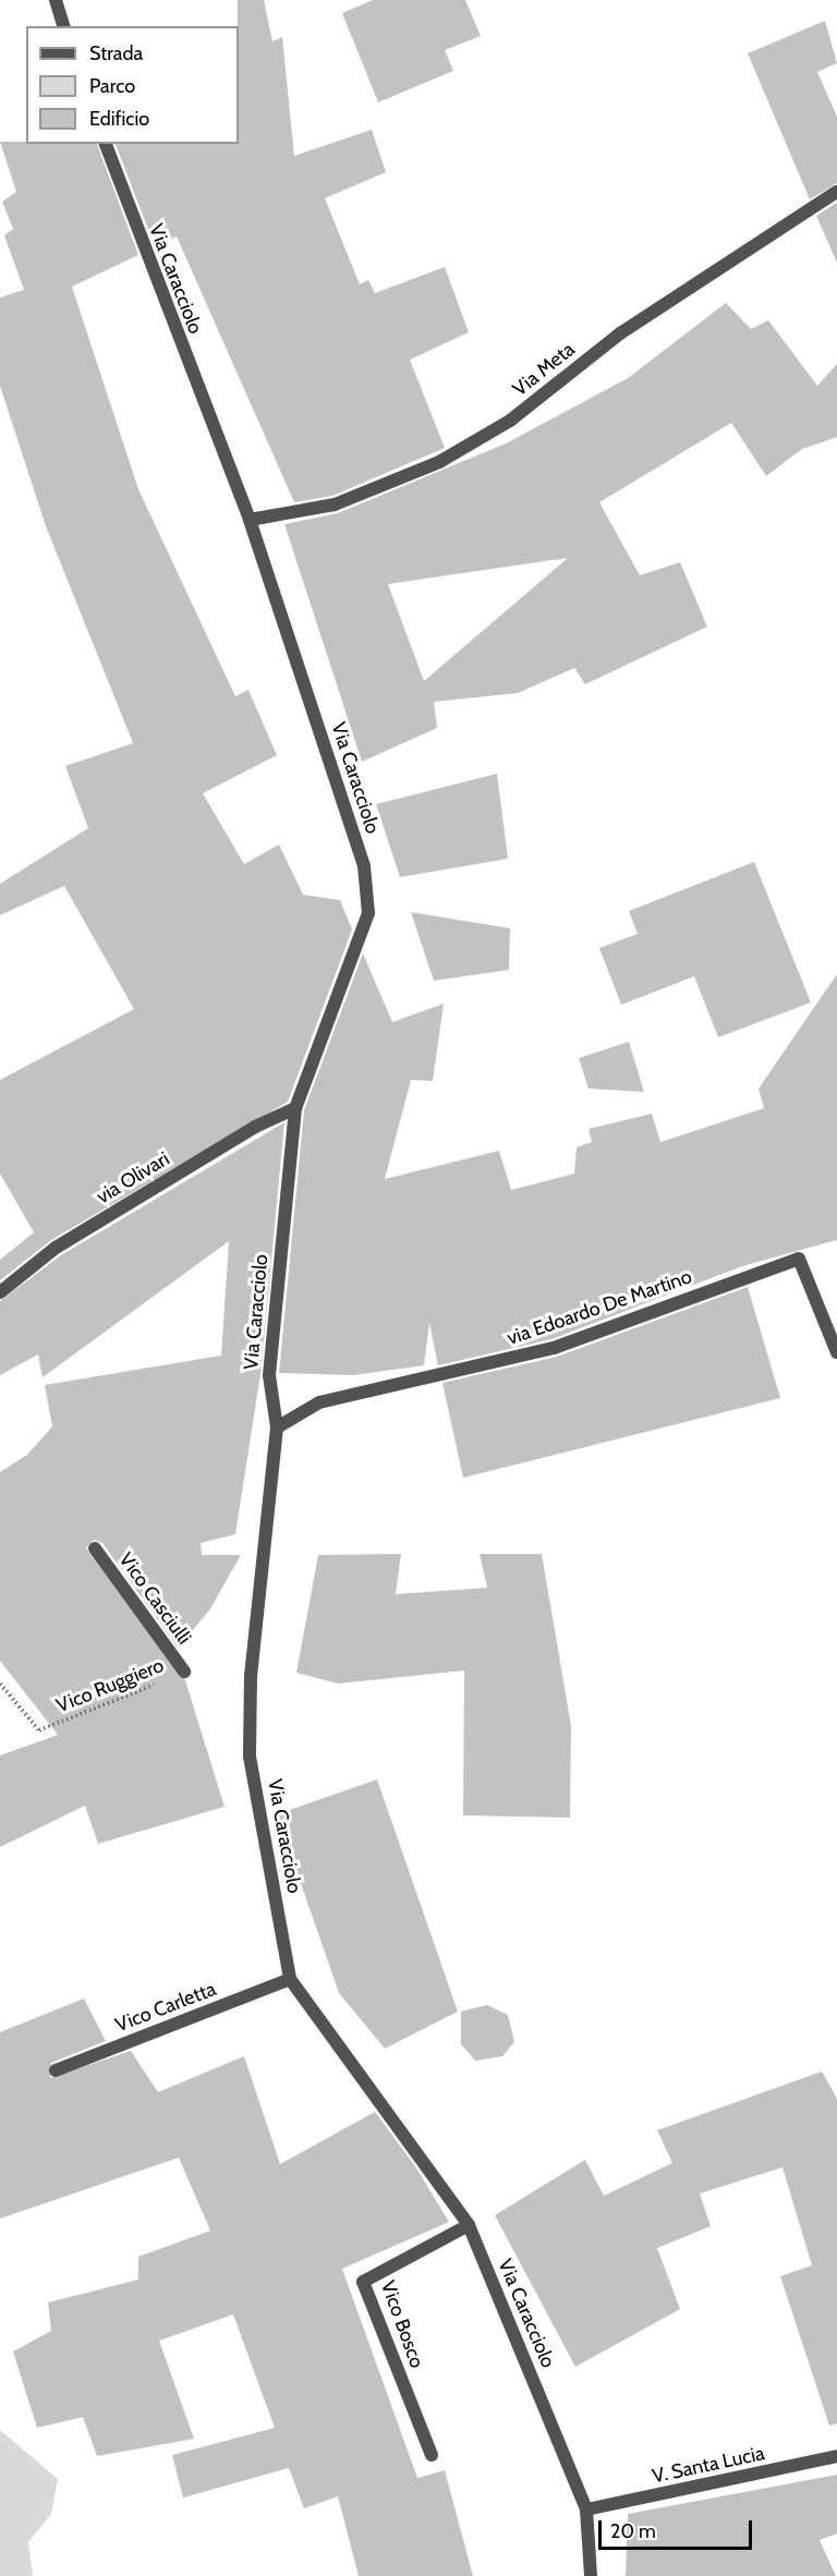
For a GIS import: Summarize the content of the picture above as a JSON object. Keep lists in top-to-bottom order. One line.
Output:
{"streets":{"street":["Via Caracciolo","Via Meta","via Olivari","via Edoardo De Martino","Vico Casciulli","Vico Carletta","Vico Bosco","V. Santa Lucia"],"path":["Vico Ruggiero"]},"crossings":[["Via Caracciolo","Via Meta"],["Via Caracciolo","via Olivari"],["Via Caracciolo","via Edoardo De Martino"],["Via Caracciolo","Vico Carletta"],["Via Caracciolo","Vico Bosco"],["Via Caracciolo","V. Santa Lucia"],["Vico Casciulli","Vico Ruggiero"]],"legend":["Strada","Parco","Edificio"],"scale_bar":"20 m"}
